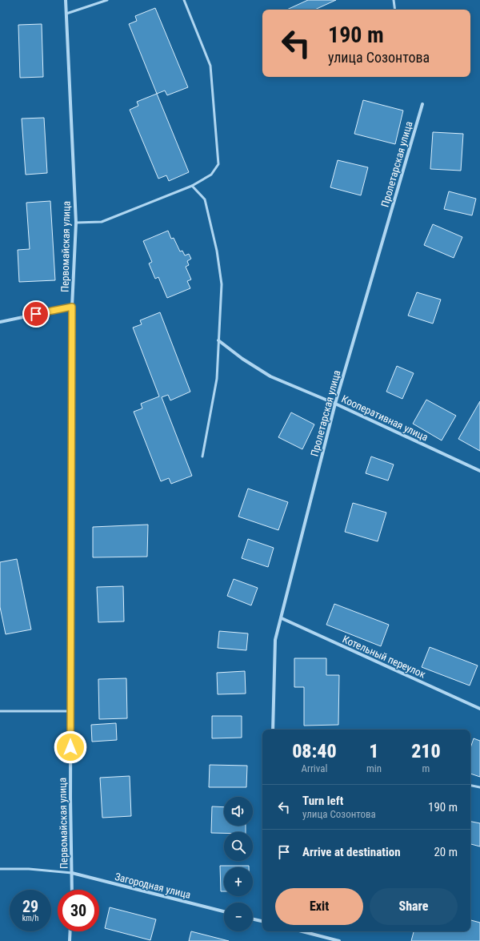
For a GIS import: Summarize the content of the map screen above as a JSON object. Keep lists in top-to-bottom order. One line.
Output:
{"streets":{"street":["Пролетарская улица","Первомайская улица","Кооперативная улица","Котельный переулок","Загородная улица"]},"crossings":[["Пролетарская улица","Кооперативная улица"],["Пролетарская улица","Котельный переулок"],["Первомайская улица","Загородная улица"]],"page":{"turn":["190 m","улица Созонтова"],"eta":["08:40","Arrival","1","min","210","m"],"list":[{"name":"Turn left","note":"улица Созонтова","value":"190 m"},{"name":"Arrive at destination","value":"20 m"}],"map_buttons":["+","−"],"buttons":["Exit","Share"],"speed":"29 km/h","limit":"30"}}
